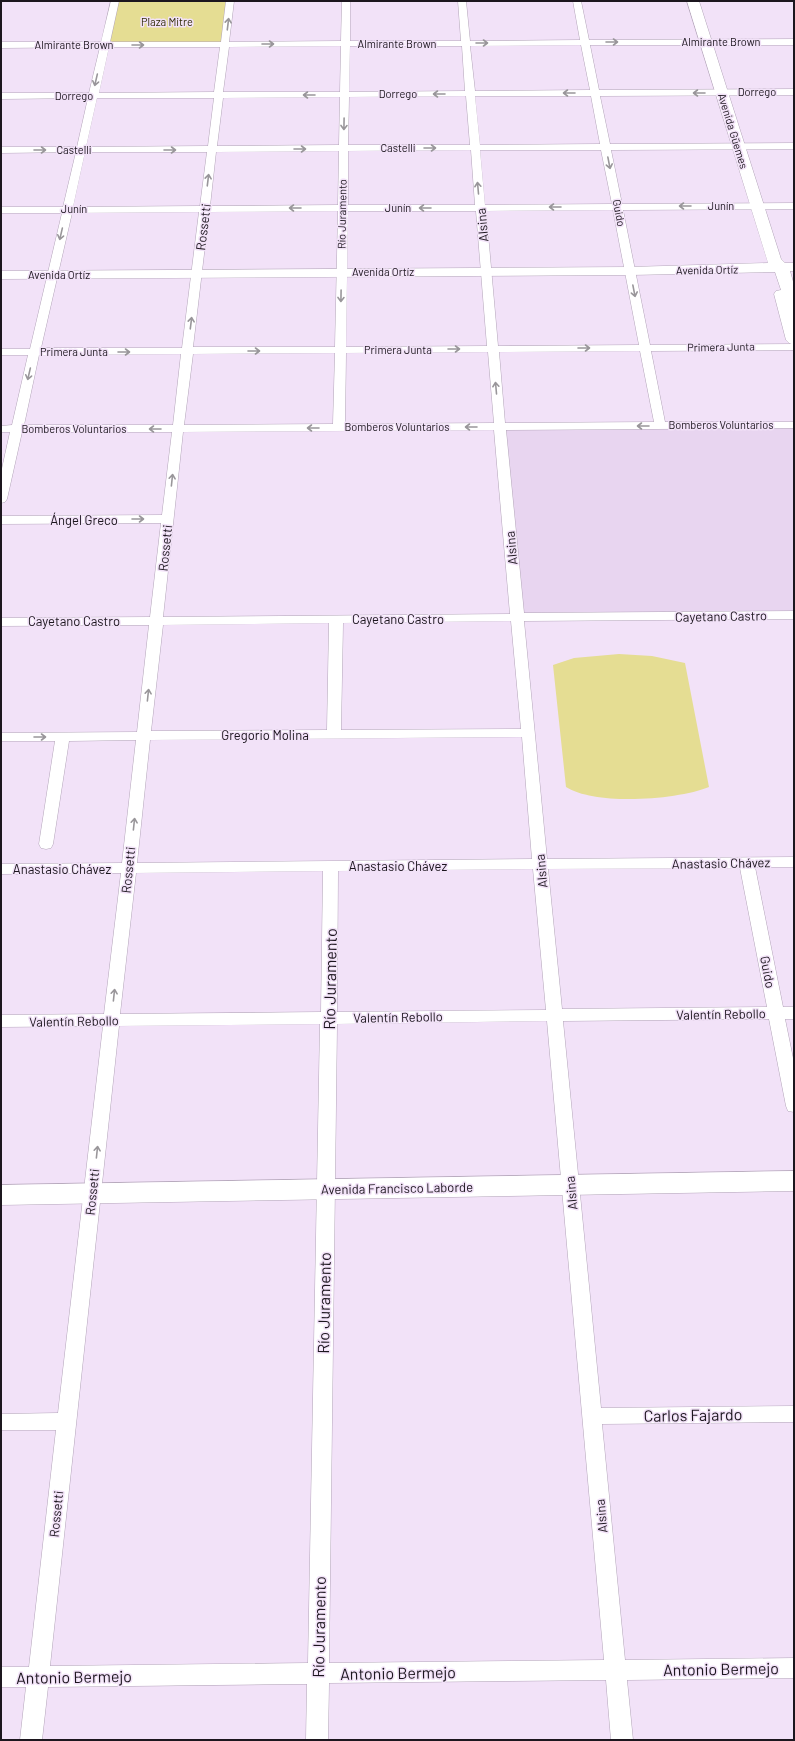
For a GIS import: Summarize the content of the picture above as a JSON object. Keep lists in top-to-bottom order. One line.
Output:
{"streets":{"main road":["Avenida Güemes","Avenida Ortíz","Avenida Francisco Laborde"],"street":["Almirante Brown","Dorrego","Castelli","Junín","Guido","Río Juramento","Alsina","Rossetti","Primera Junta","Bomberos Voluntarios","Ángel Greco","Cayetano Castro","Gregorio Molina","Anastasio Chávez","Valentín Rebollo","Carlos Fajardo","Antonio Bermejo"]},"crossings":[["Almirante Brown","Avenida Güemes"],["Almirante Brown","Guido"],["Almirante Brown","Río Juramento"],["Almirante Brown","Alsina"],["Almirante Brown","Rossetti"],["Dorrego","Avenida Güemes"],["Dorrego","Guido"],["Dorrego","Río Juramento"],["Dorrego","Alsina"],["Dorrego","Rossetti"],["Avenida Güemes","Castelli"],["Avenida Güemes","Junín"],["Avenida Güemes","Avenida Ortíz"],["Castelli","Guido"],["Castelli","Río Juramento"],["Castelli","Alsina"],["Castelli","Rossetti"],["Junín","Guido"],["Junín","Río Juramento"],["Junín","Alsina"],["Junín","Rossetti"],["Guido","Avenida Ortíz"],["Guido","Primera Junta"],["Guido","Bomberos Voluntarios"],["Guido","Anastasio Chávez"],["Guido","Valentín Rebollo"],["Río Juramento","Avenida Ortíz"],["Río Juramento","Primera Junta"],["Río Juramento","Bomberos Voluntarios"],["Río Juramento","Anastasio Chávez"],["Río Juramento","Valentín Rebollo"],["Río Juramento","Avenida Francisco Laborde"],["Río Juramento","Antonio Bermejo"],["Alsina","Avenida Ortíz"],["Alsina","Primera Junta"],["Alsina","Bomberos Voluntarios"],["Alsina","Cayetano Castro"],["Alsina","Gregorio Molina"],["Alsina","Anastasio Chávez"],["Alsina","Valentín Rebollo"],["Alsina","Avenida Francisco Laborde"],["Alsina","Carlos Fajardo"],["Alsina","Antonio Bermejo"],["Rossetti","Avenida Ortíz"],["Rossetti","Primera Junta"],["Rossetti","Bomberos Voluntarios"],["Rossetti","Ángel Greco"],["Rossetti","Cayetano Castro"],["Rossetti","Gregorio Molina"],["Rossetti","Anastasio Chávez"],["Rossetti","Valentín Rebollo"],["Rossetti","Avenida Francisco Laborde"],["Rossetti","Antonio Bermejo"]],"one_way":["Almirante Brown","Dorrego","Castelli","Junín","Rossetti","Primera Junta","Bomberos Voluntarios","Ángel Greco"],"parks":["Plaza Mitre"]}
